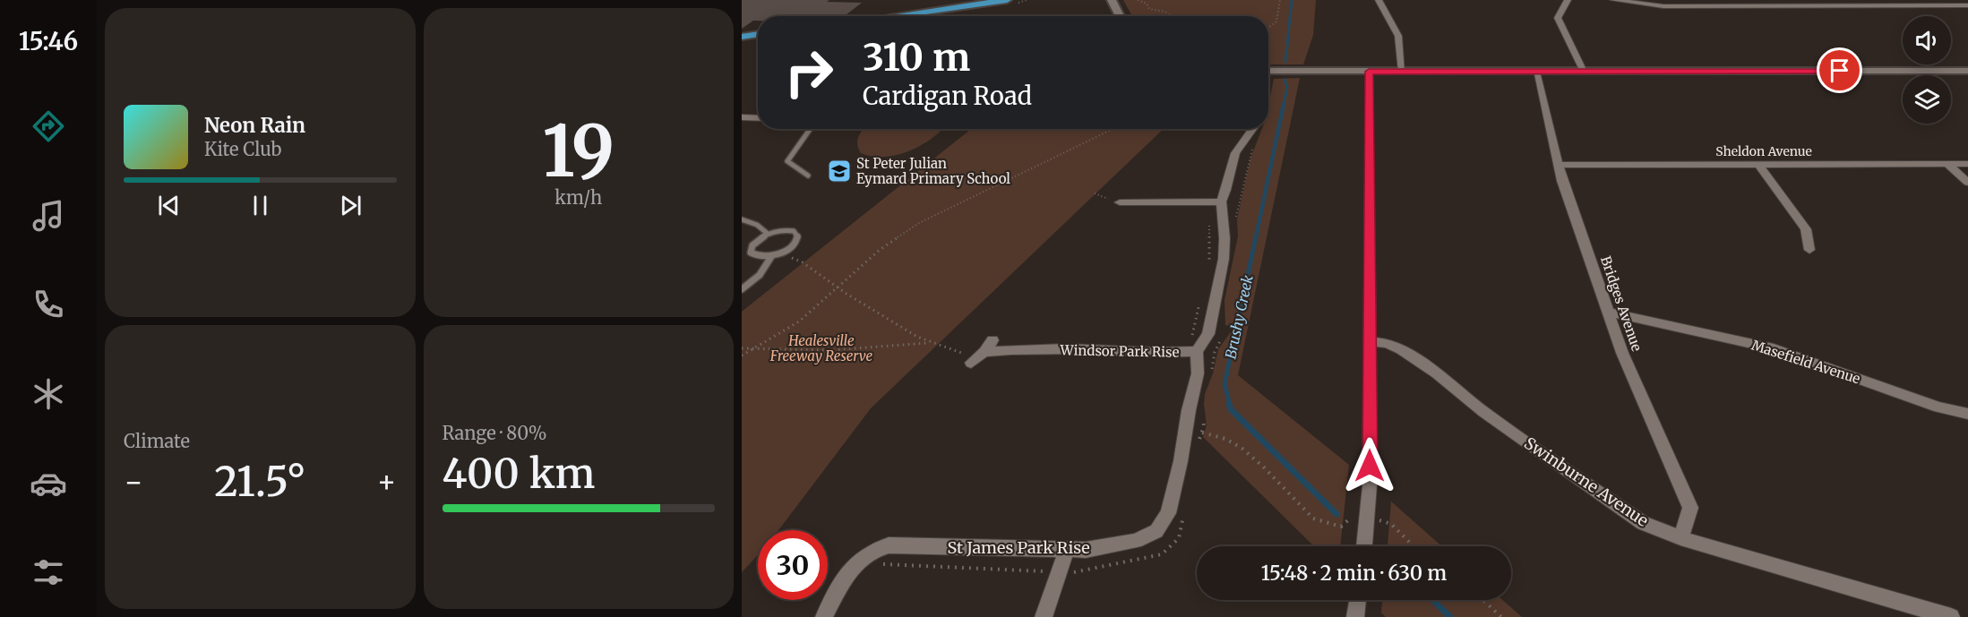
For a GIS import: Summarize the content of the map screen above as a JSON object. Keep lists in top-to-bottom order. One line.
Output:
{"streets":{"street":["Sheldon Avenue","Bridges Avenue","Windsor Park Rise","Masefield Avenue","Swinburne Avenue","St James Park Rise"]},"crossings":[["Sheldon Avenue","Bridges Avenue"],["Bridges Avenue","Masefield Avenue"],["Bridges Avenue","Swinburne Avenue"],["Windsor Park Rise","St James Park Rise"]],"water":["Brushy Creek"],"parks":["Healesville Freeway Reserve"],"places":{"school or university":["St Peter Julian Eymard Primary School"]},"page":{"tabs":"15:46","tile":[["19","km/h"],"Climate",["Range · 80%","400 km"]],"turn":["310 m","Cardigan Road"],"song":["Neon Rain","Kite Club"],"heat":["−","21.5°","+"],"limit":"30","trip":"15:48 · 2 min · 630 m"}}
